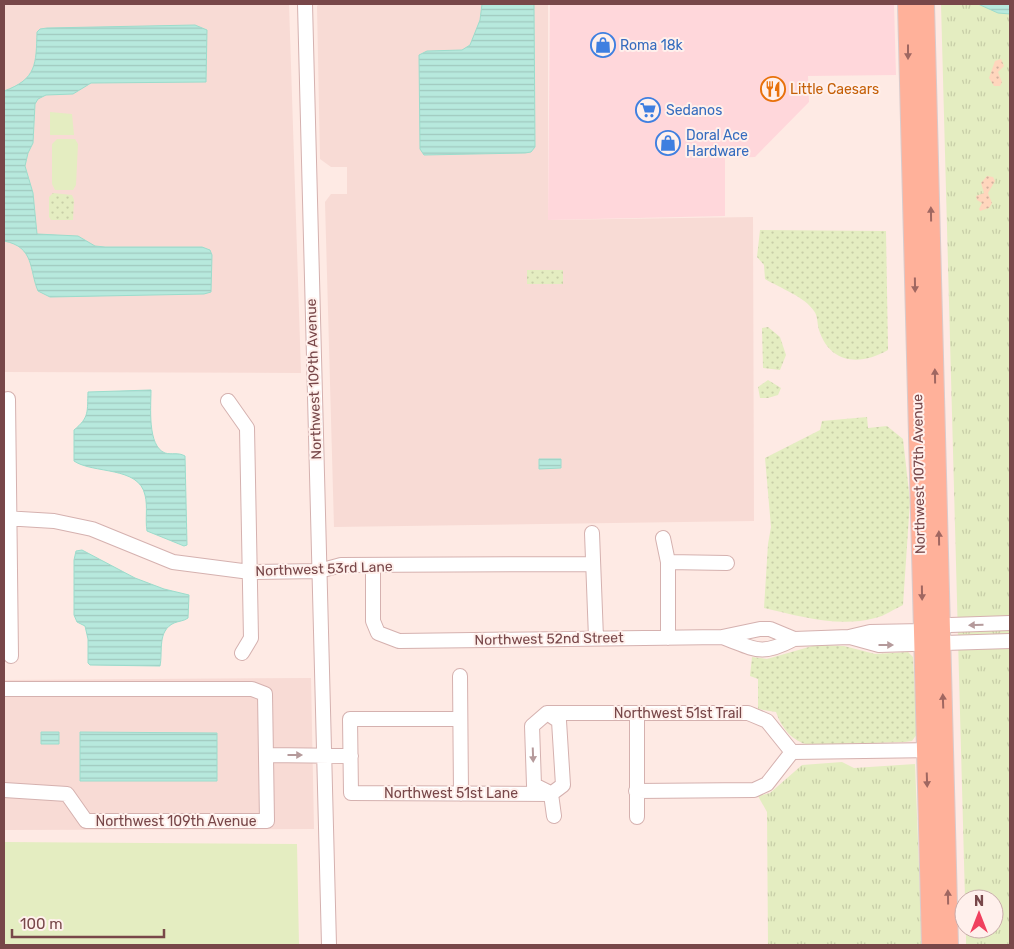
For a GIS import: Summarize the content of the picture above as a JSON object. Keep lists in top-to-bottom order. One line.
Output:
{"streets":{"main road":["Northwest 107th Avenue"],"street":["Northwest 109th Avenue","Northwest 53rd Lane","Northwest 52nd Street","Northwest 51st Trail","Northwest 51st Lane"]},"crossings":[["Northwest 109th Avenue","Northwest 53rd Lane"],["Northwest 107th Avenue","Northwest 52nd Street"],["Northwest 53rd Lane","Northwest 52nd Street"]],"places":{"shop":["Roma 18k","Doral Ace Hardware"],"restaurant":["Little Caesars"],"supermarket":["Sedanos"]},"scale_bar":"100 m","north":"top"}
